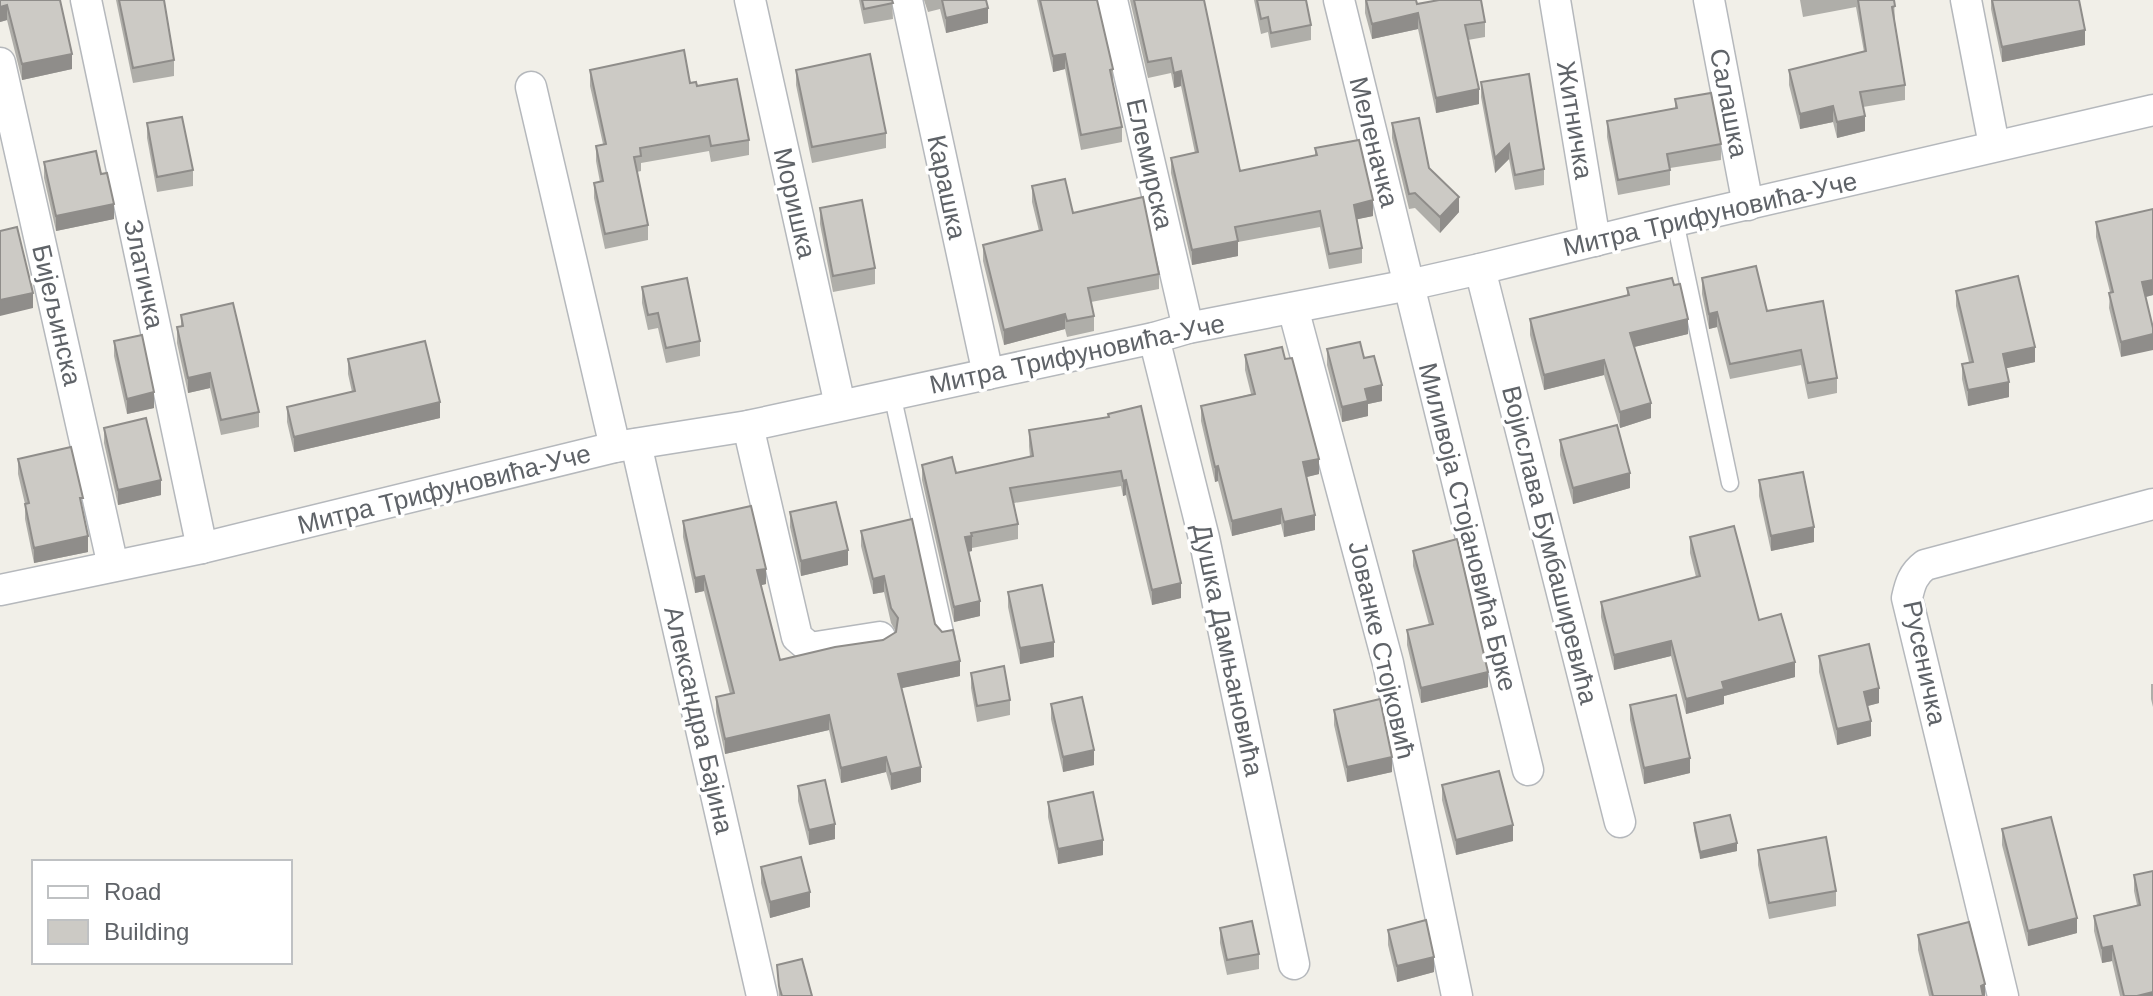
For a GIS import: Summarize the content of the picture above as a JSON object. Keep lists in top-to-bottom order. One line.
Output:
{"streets":{"street":["Салашка","Житничка","Меленачка","Елемирска","Карашка","Моришка","Митра Трифуновића-Уче","Златичка","Бијељинска","Миливоја Стојановића Брке","Војислава Бумбаширевића","Душка Дамњановића","Јованке Стојковић","Русеничка","Александра Бајина"]},"crossings":[["Салашка","Митра Трифуновића-Уче"],["Житничка","Митра Трифуновића-Уче"],["Меленачка","Митра Трифуновића-Уче"],["Меленачка","Миливоја Стојановића Брке"],["Елемирска","Митра Трифуновића-Уче"],["Карашка","Митра Трифуновића-Уче"],["Моришка","Митра Трифуновића-Уче"],["Митра Трифуновића-Уче","Златичка"],["Митра Трифуновића-Уче","Бијељинска"],["Митра Трифуновића-Уче","Миливоја Стојановића Брке"],["Митра Трифуновића-Уче","Војислава Бумбаширевића"],["Митра Трифуновића-Уче","Душка Дамњановића"],["Митра Трифуновића-Уче","Јованке Стојковић"],["Митра Трифуновића-Уче","Александра Бајина"]],"legend":["Road","Building"]}
